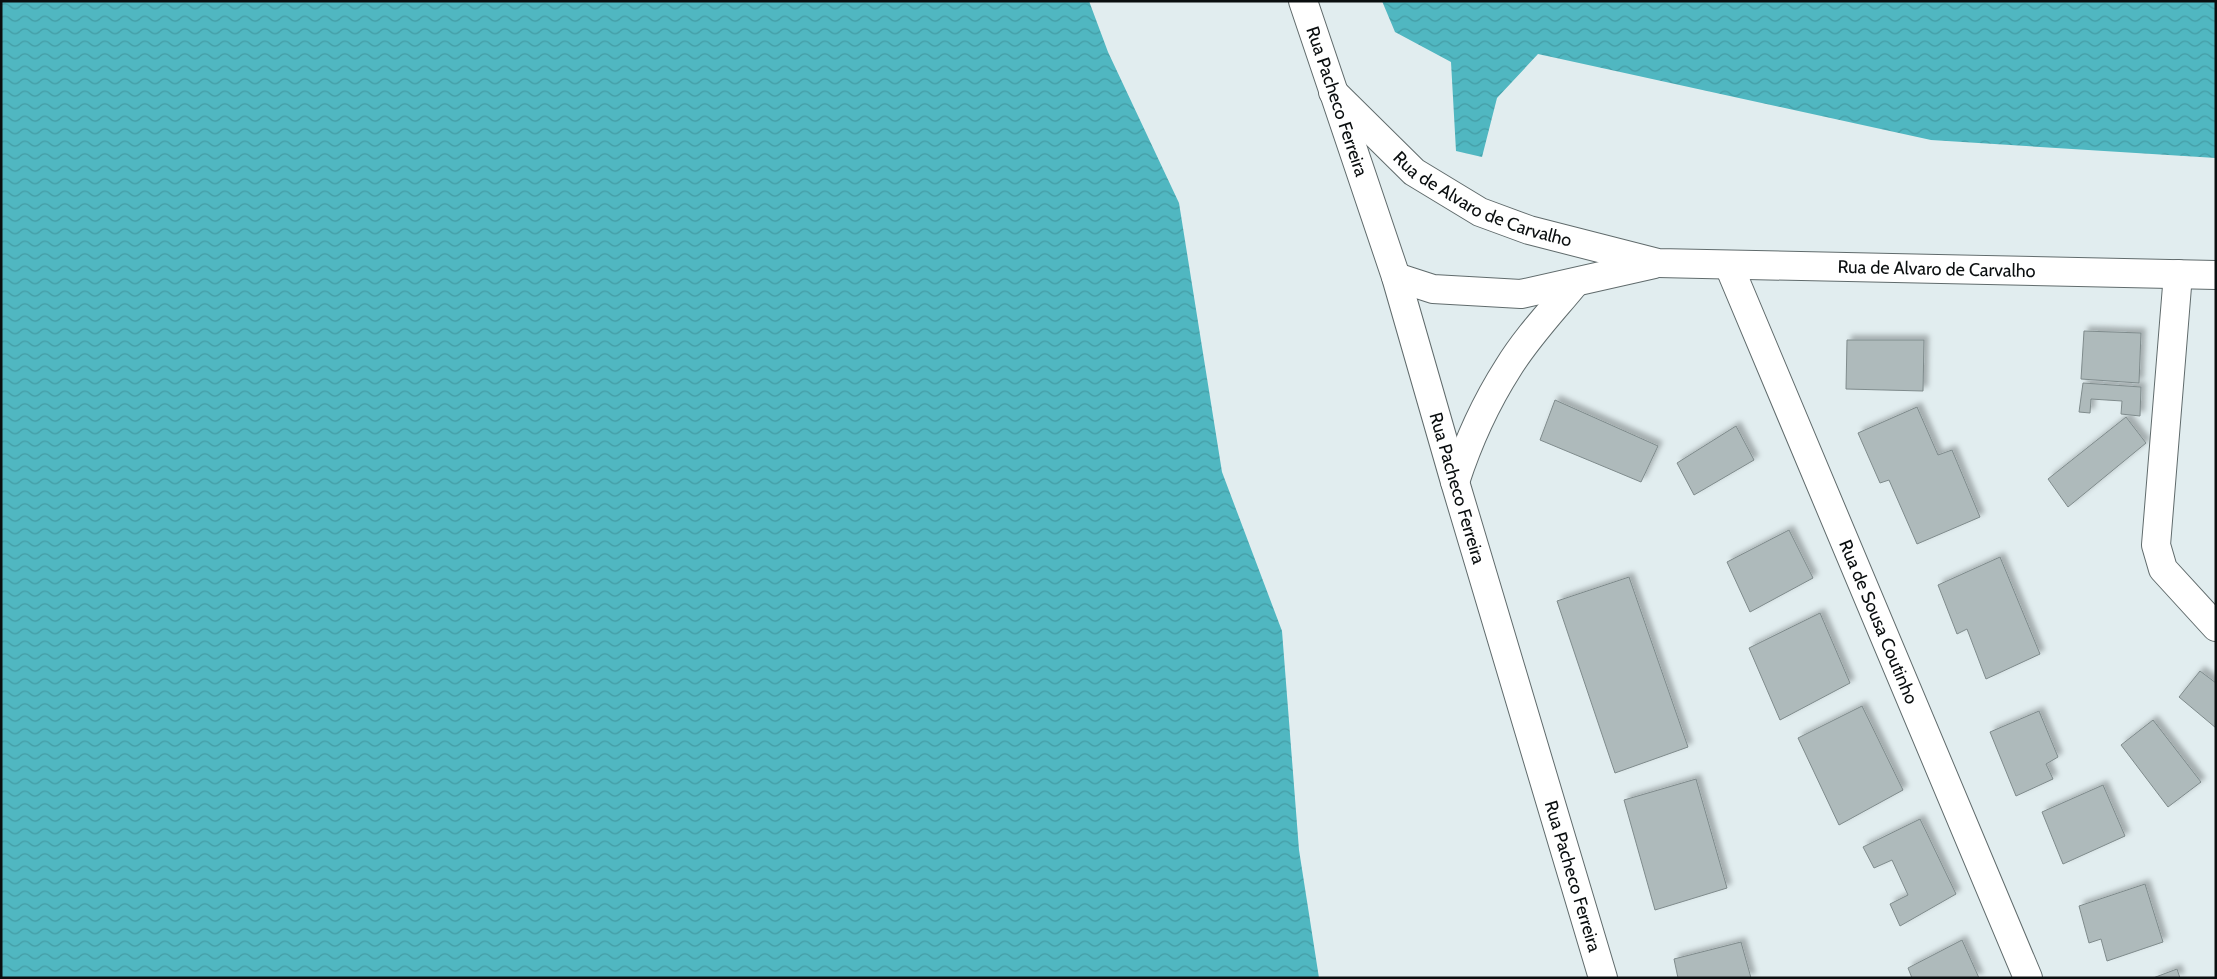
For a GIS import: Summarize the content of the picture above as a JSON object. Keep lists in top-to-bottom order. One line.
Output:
{"streets":{"street":["Rua Pacheco Ferreira","Rua de Alvaro de Carvalho","Rua de Sousa Coutinho"]},"crossings":[["Rua Pacheco Ferreira","Rua de Alvaro de Carvalho"],["Rua de Alvaro de Carvalho","Rua de Sousa Coutinho"]]}
